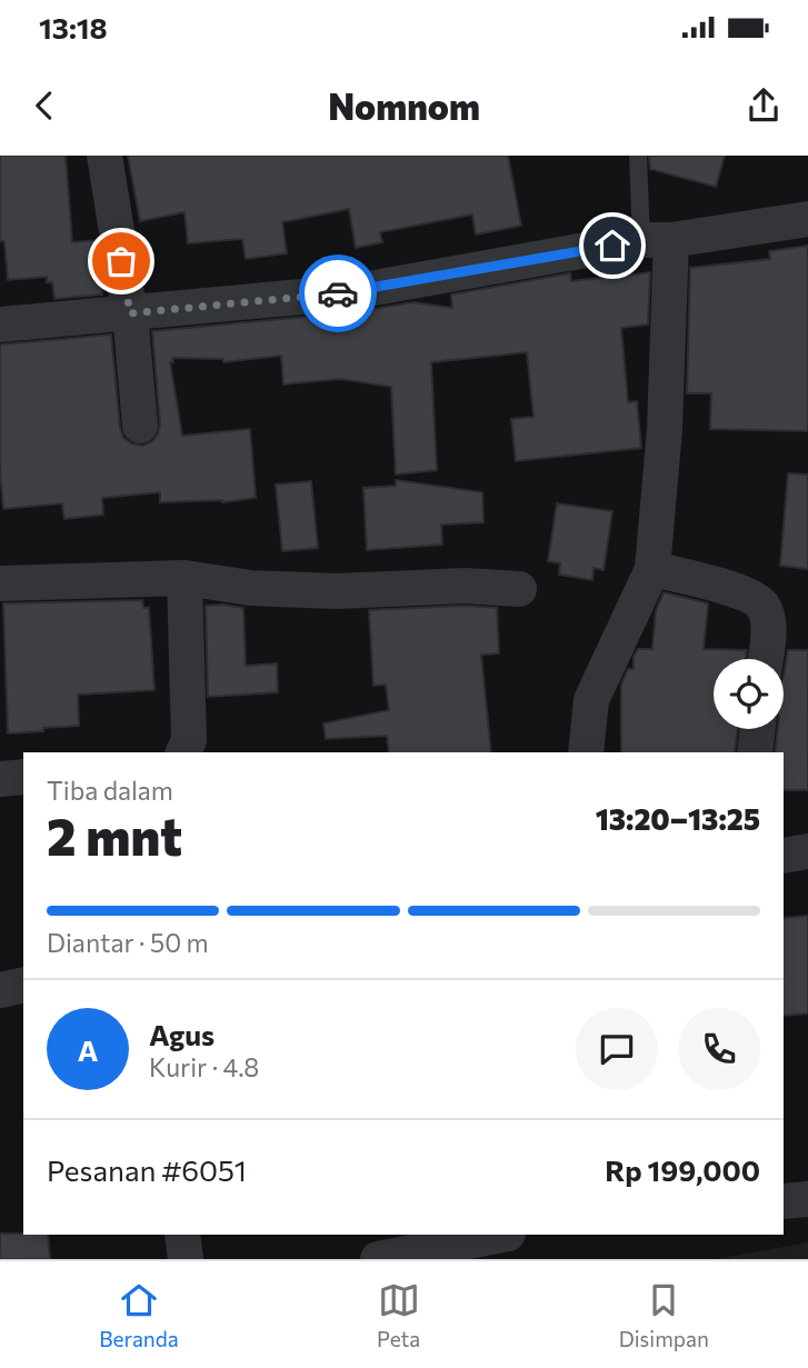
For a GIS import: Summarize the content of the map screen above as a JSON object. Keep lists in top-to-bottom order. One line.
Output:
{"page":{"status":"13:18","header":"Nomnom","heading":["2 mnt","Tiba dalam","13:20–13:25"],"panel":["Agus","Kurir · 4.8","Pesanan #6051","Rp 199,000"],"bar":"Diantar · 50 m","round":"A","tabs":["Beranda","Peta","Disimpan"]}}
